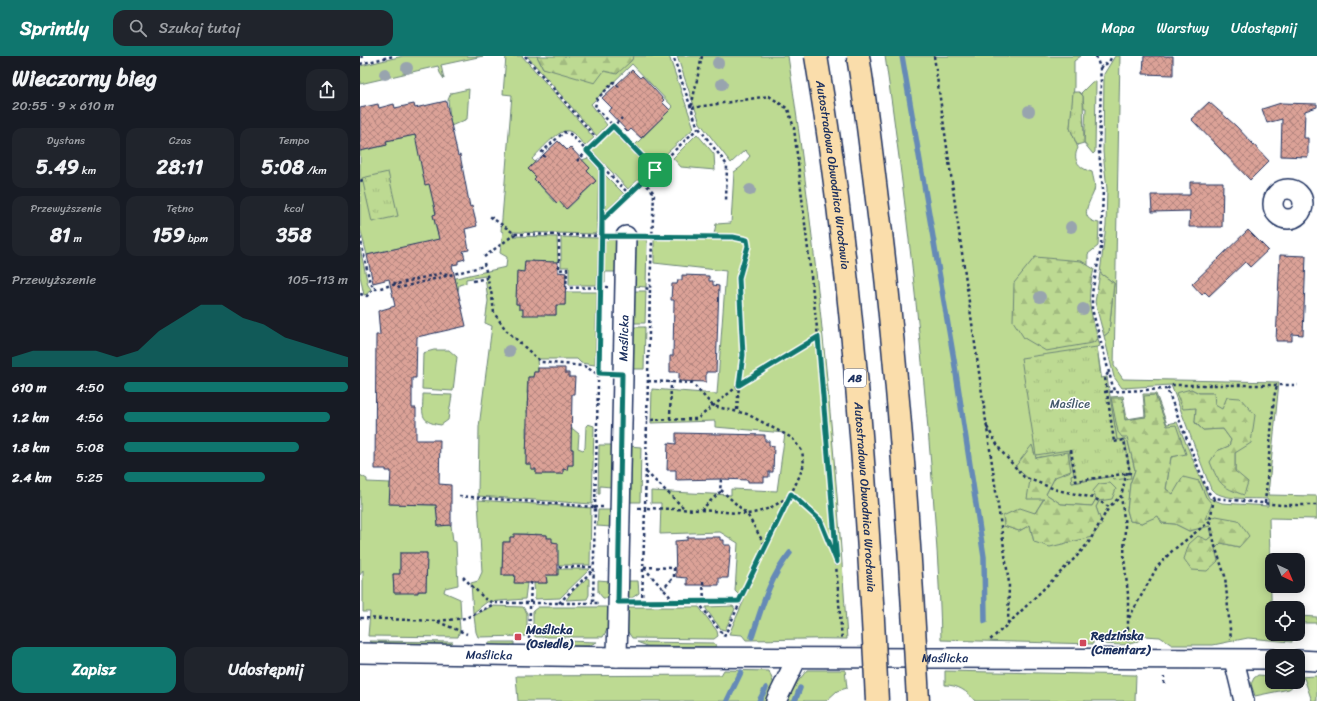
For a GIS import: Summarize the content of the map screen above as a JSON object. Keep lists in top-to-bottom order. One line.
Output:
{"streets":{"highway":["Autostradowa Obwodnica Wrocławia","A8"],"street":["Maślicka"]},"parks":["Maślice"],"places":{"transit":["Maślicka (Osiedle)","Rędzińska (Cmentarz)"]},"north":"bottom right","page":{"header":"Sprintly","search":"Szukaj tutaj","nav":["Mapa","Warstwy","Udostępnij"],"heading":["Wieczorny bieg","20:55 · 9 × 610 m"],"stats":[["Dystans","5.49 km"],["Czas","28:11"],["Tempo","5:08 /km"],["Przewyższenie","81 m"],["Tętno","159 bpm"],["kcal","358"]],"chart":["Przewyższenie","105–113 m"],"list":[{"name":"610 m","note":"4:50"},{"name":"1.2 km","note":"4:56"},{"name":"1.8 km","note":"5:08"},{"name":"2.4 km","note":"5:25"}],"buttons":["Zapisz","Udostępnij"]}}
